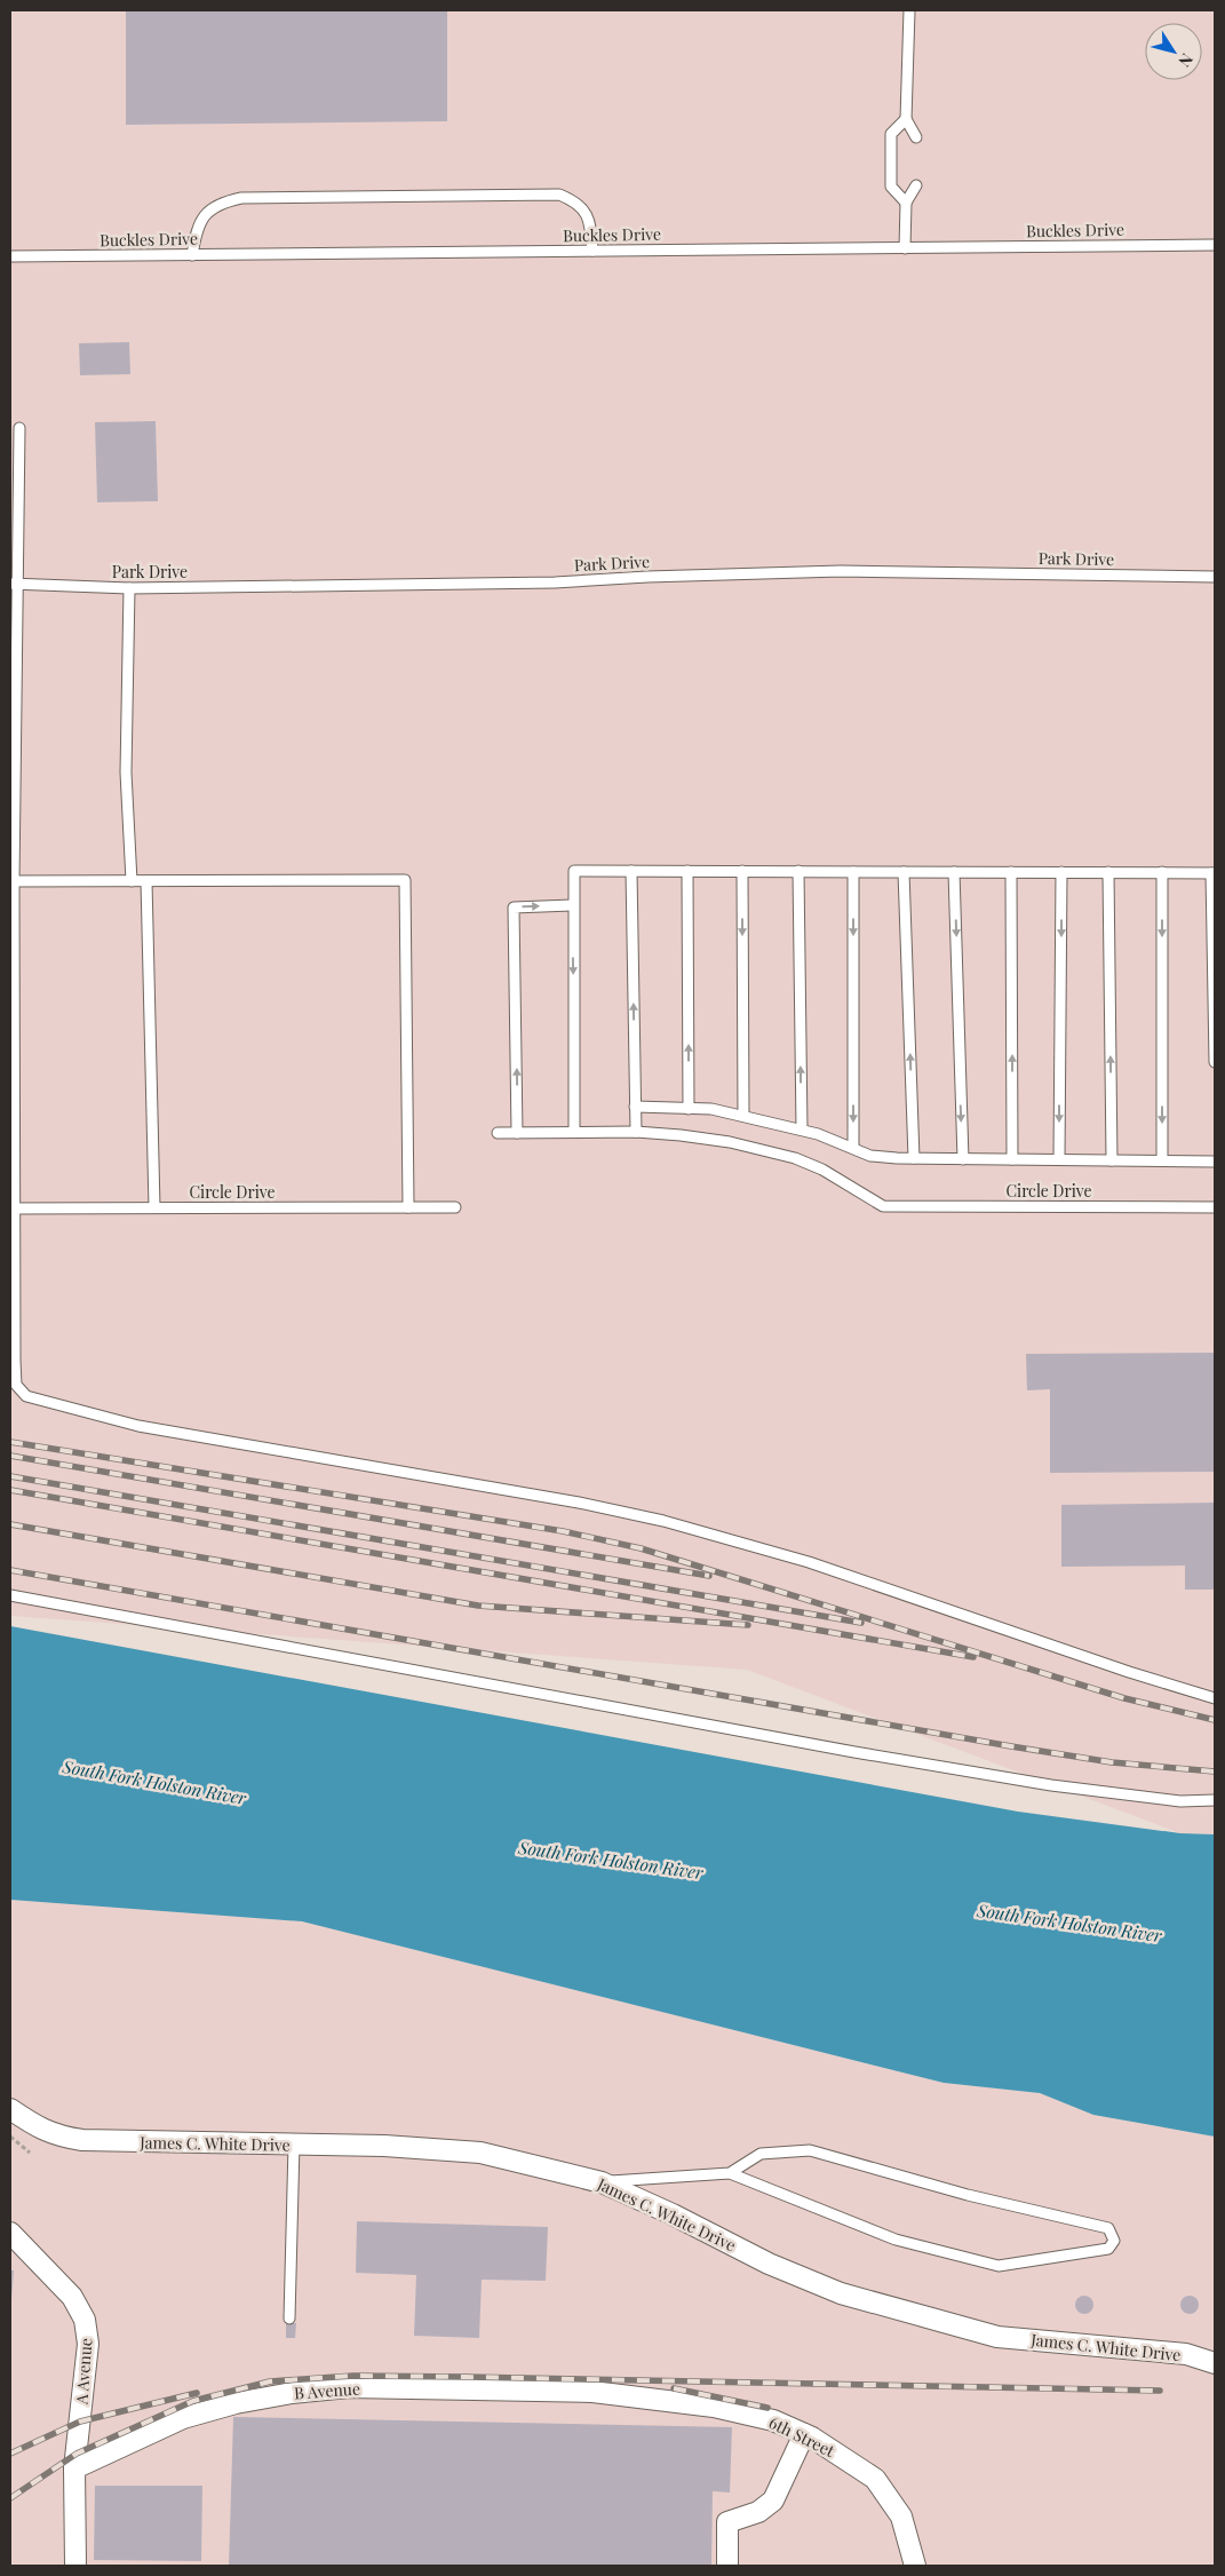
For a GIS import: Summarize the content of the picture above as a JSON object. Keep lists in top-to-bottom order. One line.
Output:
{"streets":{"street":["James C. White Drive","A Avenue","B Avenue","6th Street"],"lane":["Buckles Drive","Park Drive","Circle Drive"]},"crossings":[["A Avenue","B Avenue"],["B Avenue","6th Street"]],"water":["South Fork Holston River"],"north":"bottom right"}
